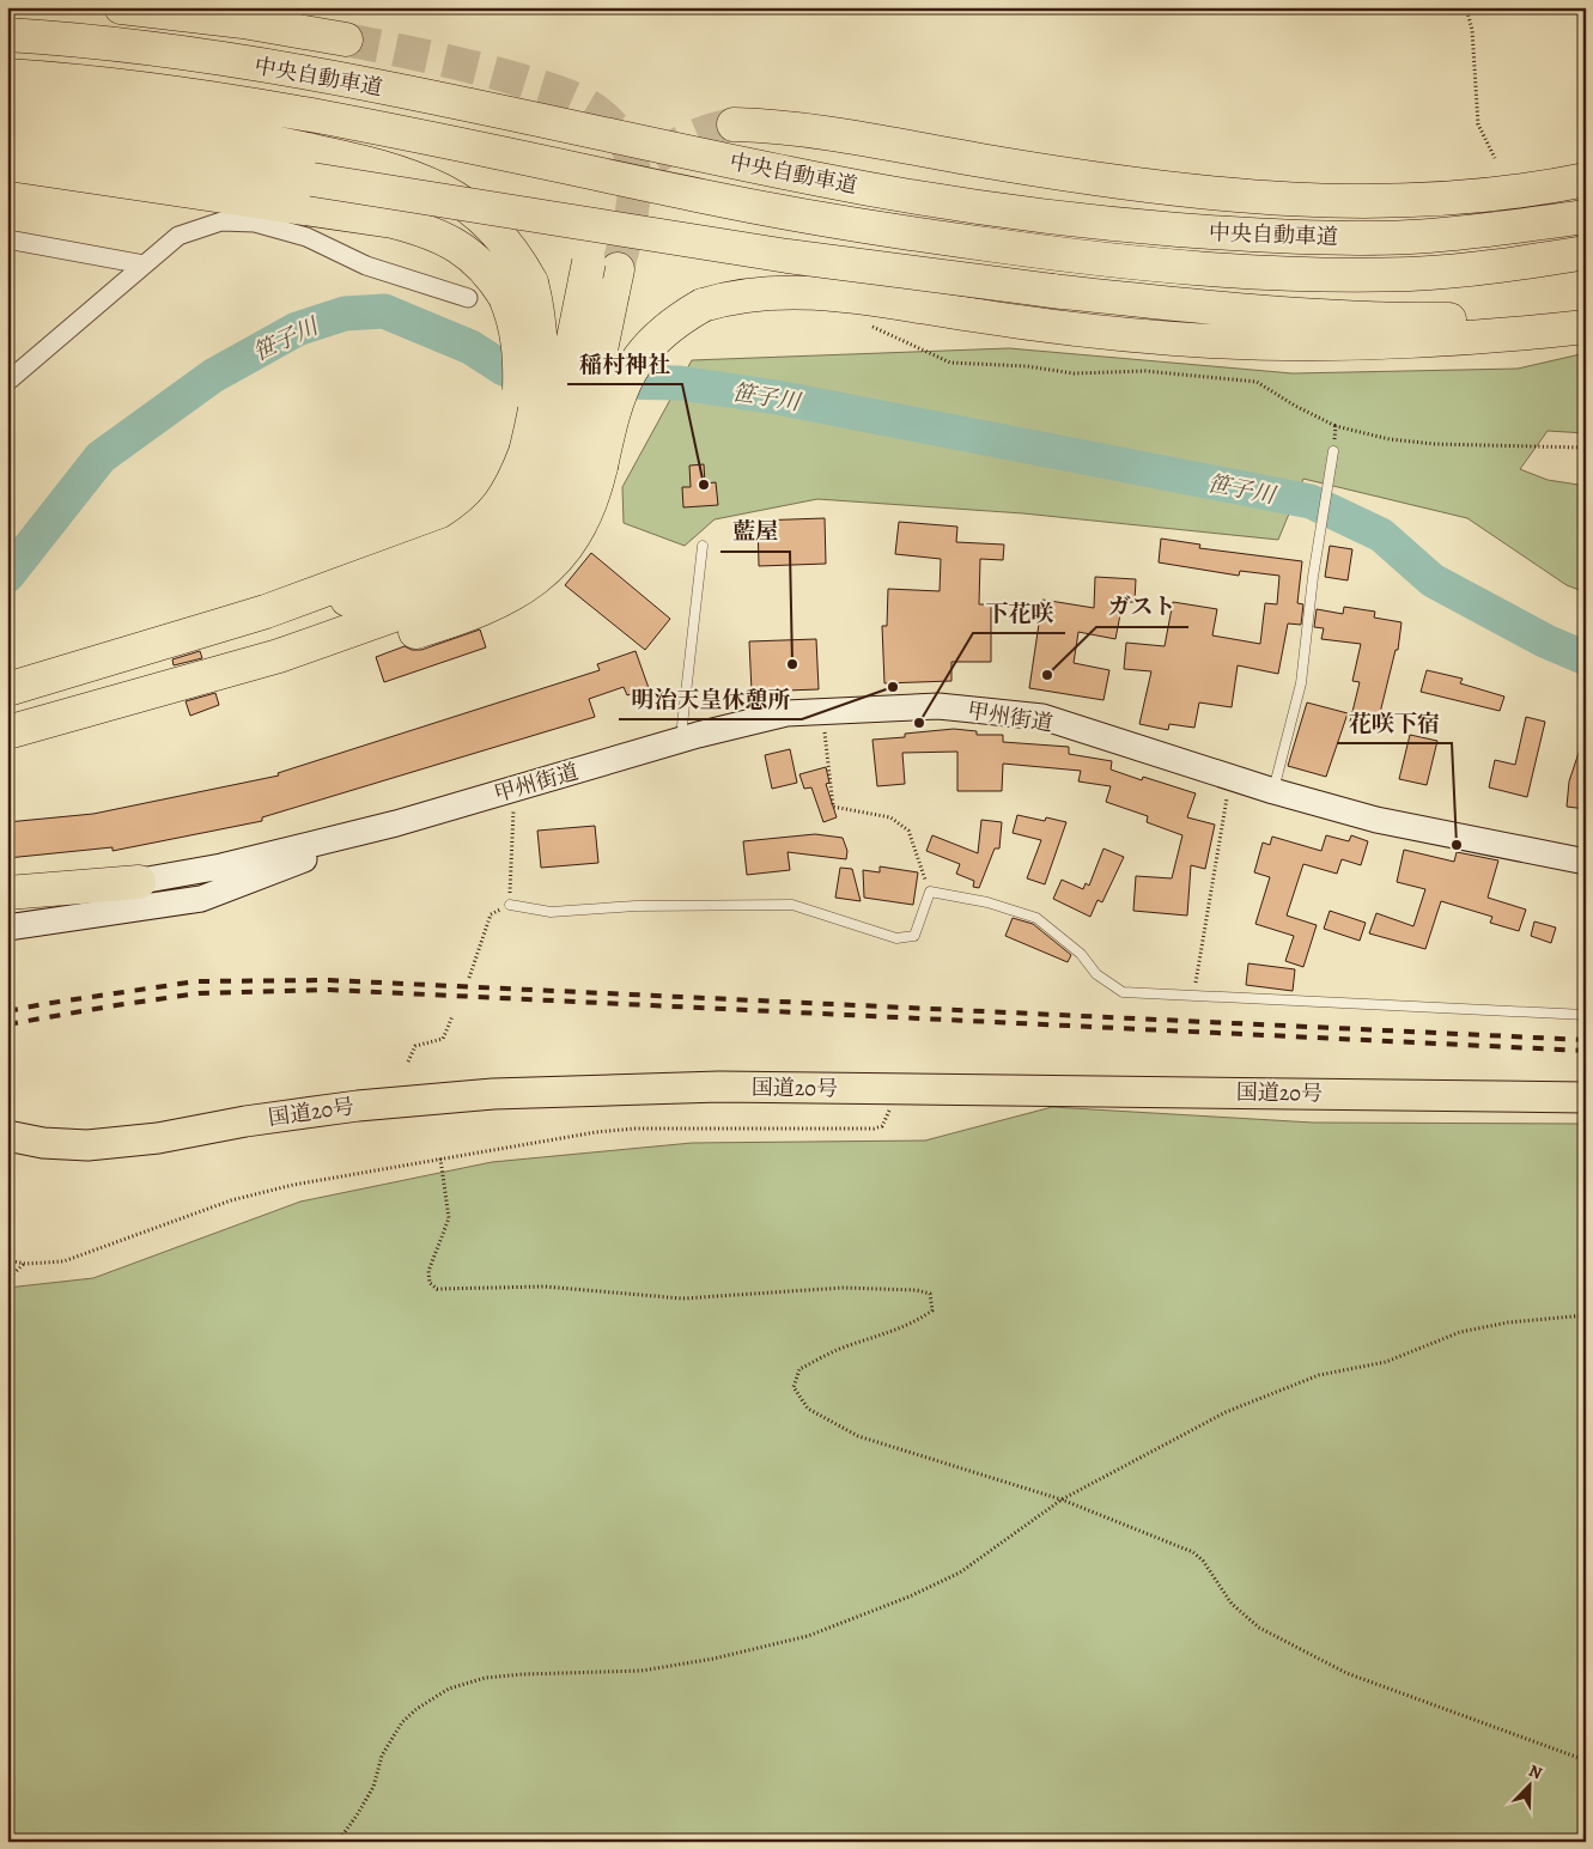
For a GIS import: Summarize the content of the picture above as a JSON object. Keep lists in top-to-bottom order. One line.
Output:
{"streets":{"highway":["中央自動車道","国道20号"],"main road":["甲州街道"]},"water":["笹子川"],"places":["稲村神社","藍屋","ガスト","明治天皇休憩所","下花咲","花咲下宿"],"north":"top right"}
